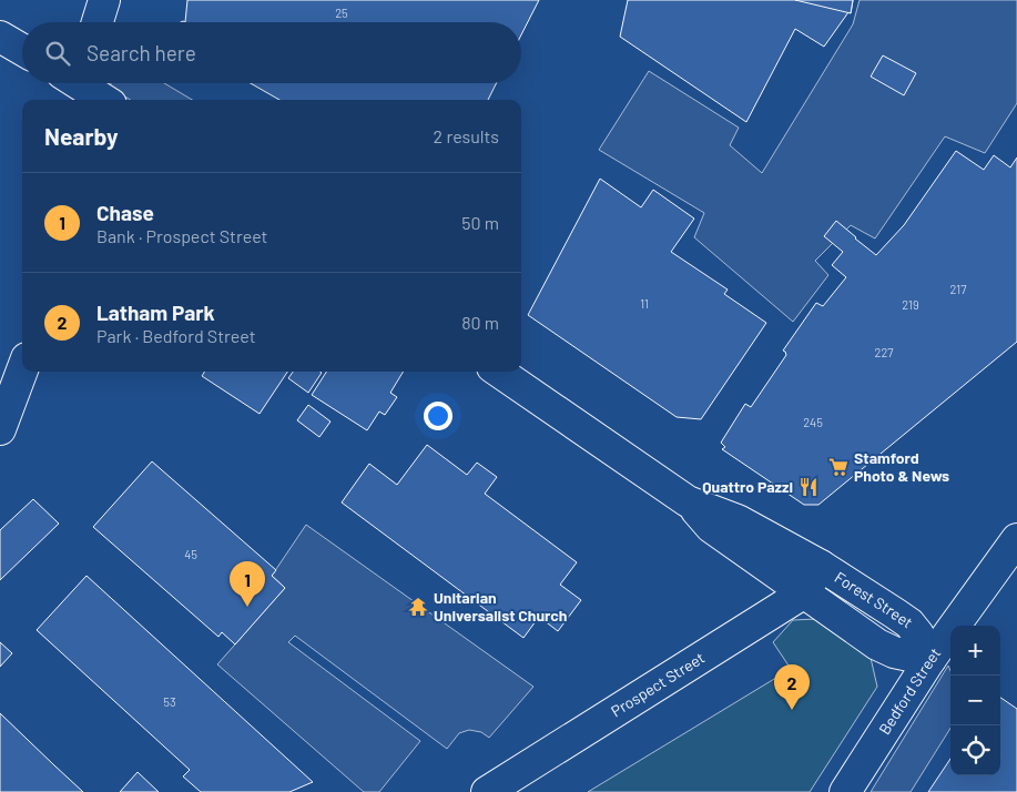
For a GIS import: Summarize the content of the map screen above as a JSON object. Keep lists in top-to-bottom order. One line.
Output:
{"streets":{"street":["Forest Street","Prospect Street","Bedford Street"]},"crossings":[["Forest Street","Prospect Street"],["Forest Street","Bedford Street"]],"places":{"supermarket":["Stamford Photo & News"],"restaurant":["Quattro Pazzi"],"temple":["Unitarian Universalist Church"]},"house_numbers":["25","217","11","219","227","245","45","53"],"page":{"search":"Search here","heading":["Nearby","2 results"],"list":[{"mark":"1","name":"Chase","note":"Bank · Prospect Street","value":"50 m"},{"mark":"2","name":"Latham Park","note":"Park · Bedford Street","value":"80 m"}],"pins":["1","2"],"map_buttons":["+","−"]}}
